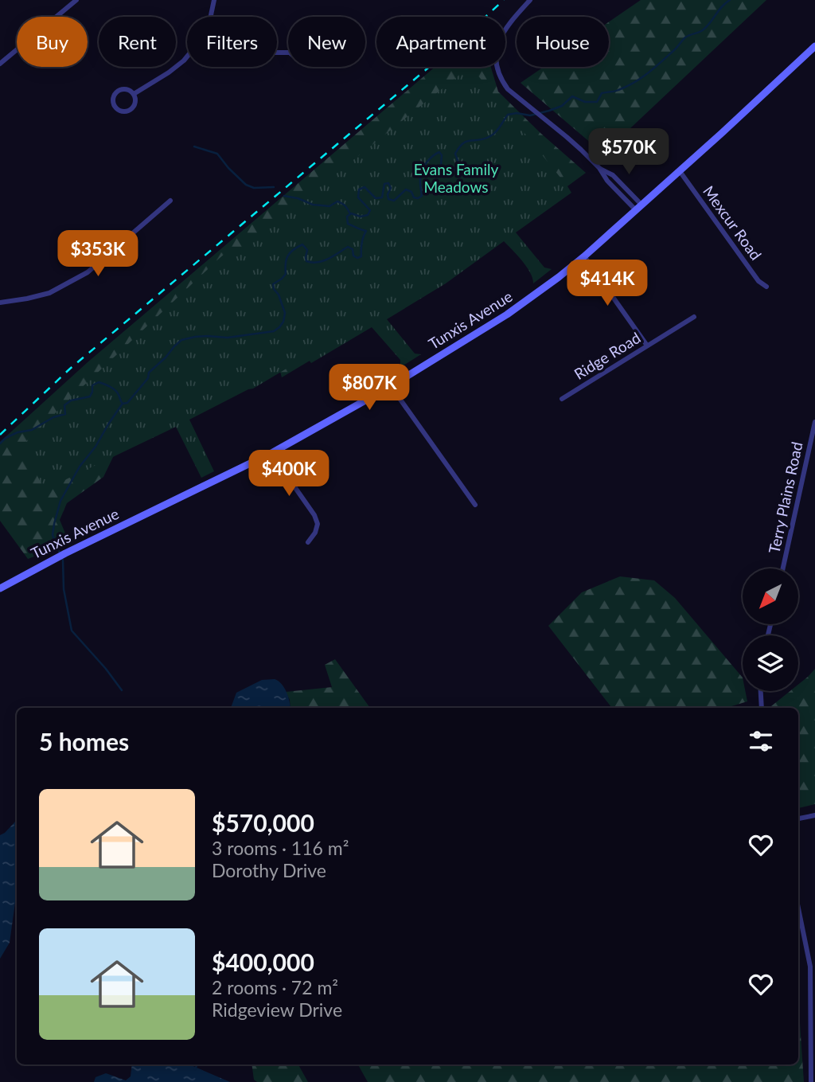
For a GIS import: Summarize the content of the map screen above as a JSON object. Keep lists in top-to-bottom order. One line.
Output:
{"streets":{"main road":["Tunxis Avenue"],"street":["Mexcur Road","Ridge Road","Terry Plains Road"]},"crossings":[["Mexcur Road","Tunxis Avenue"]],"parks":["Evans Family Meadows"],"north":"bottom left","page":{"chip":["Buy","Rent","Filters","New","Apartment","House"],"price":["$570K","$353K","$414K","$807K","$400K"],"heading":"5 homes","list":[{"name":"$570,000","note":"3 rooms · 116 m² · Dorothy Drive"},{"name":"$400,000","note":"2 rooms · 72 m² · Ridgeview Drive"}]}}
